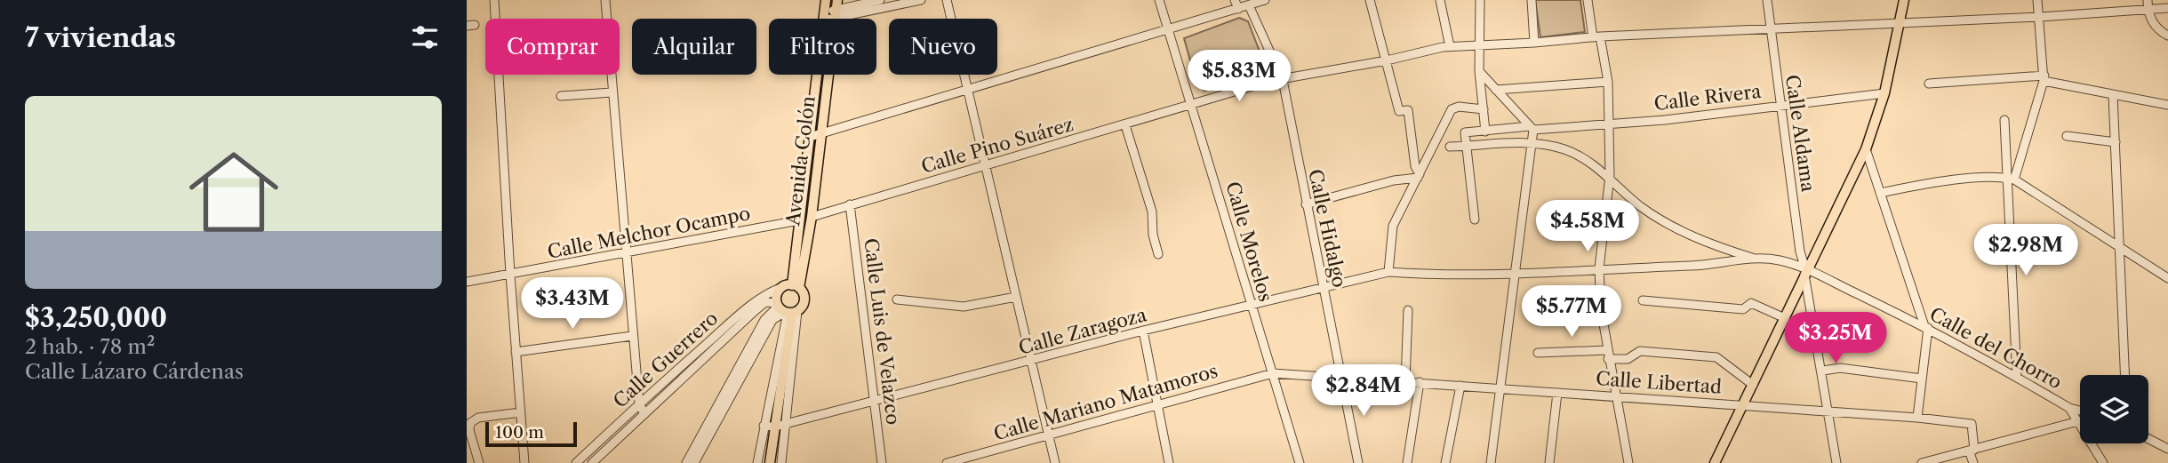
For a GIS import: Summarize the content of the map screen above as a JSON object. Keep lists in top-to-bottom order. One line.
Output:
{"streets":{"main road":["Avenida Colón"],"street":["Calle Rivera","Calle Aldama","Calle Pino Suárez","Calle Hidalgo","Calle Melchor Ocampo","Calle Morelos","Calle Luis de Velazco","Calle Zaragoza","Calle del Chorro","Calle Guerrero","Calle Libertad","Calle Mariano Matamoros"]},"crossings":[["Calle Rivera","Calle Aldama"],["Calle Aldama","Calle Pino Suárez"],["Calle Aldama","Calle del Chorro"],["Calle Aldama","Calle Libertad"],["Calle Pino Suárez","Avenida Colón"],["Calle Pino Suárez","Calle Hidalgo"],["Calle Pino Suárez","Calle Morelos"],["Calle Pino Suárez","Calle Luis de Velazco"],["Avenida Colón","Calle Melchor Ocampo"],["Calle Hidalgo","Calle Zaragoza"],["Calle Hidalgo","Calle Libertad"],["Calle Hidalgo","Calle Mariano Matamoros"],["Calle Morelos","Calle Zaragoza"],["Calle Morelos","Calle Mariano Matamoros"],["Calle Luis de Velazco","Calle Zaragoza"],["Calle Zaragoza","Calle del Chorro"],["Calle Libertad","Calle Mariano Matamoros"]],"scale_bar":"100 m","page":{"heading":"7 viviendas","chip":["Comprar","Alquilar","Filtros","Nuevo"],"price":["$5.83M","$4.58M","$2.98M","$3.43M","$5.77M","$3.25M","$2.84M"],"list":[{"name":"$3,250,000","note":"2 hab. · 78 m² · Calle Lázaro Cárdenas"}],"scale":"100 m"}}
